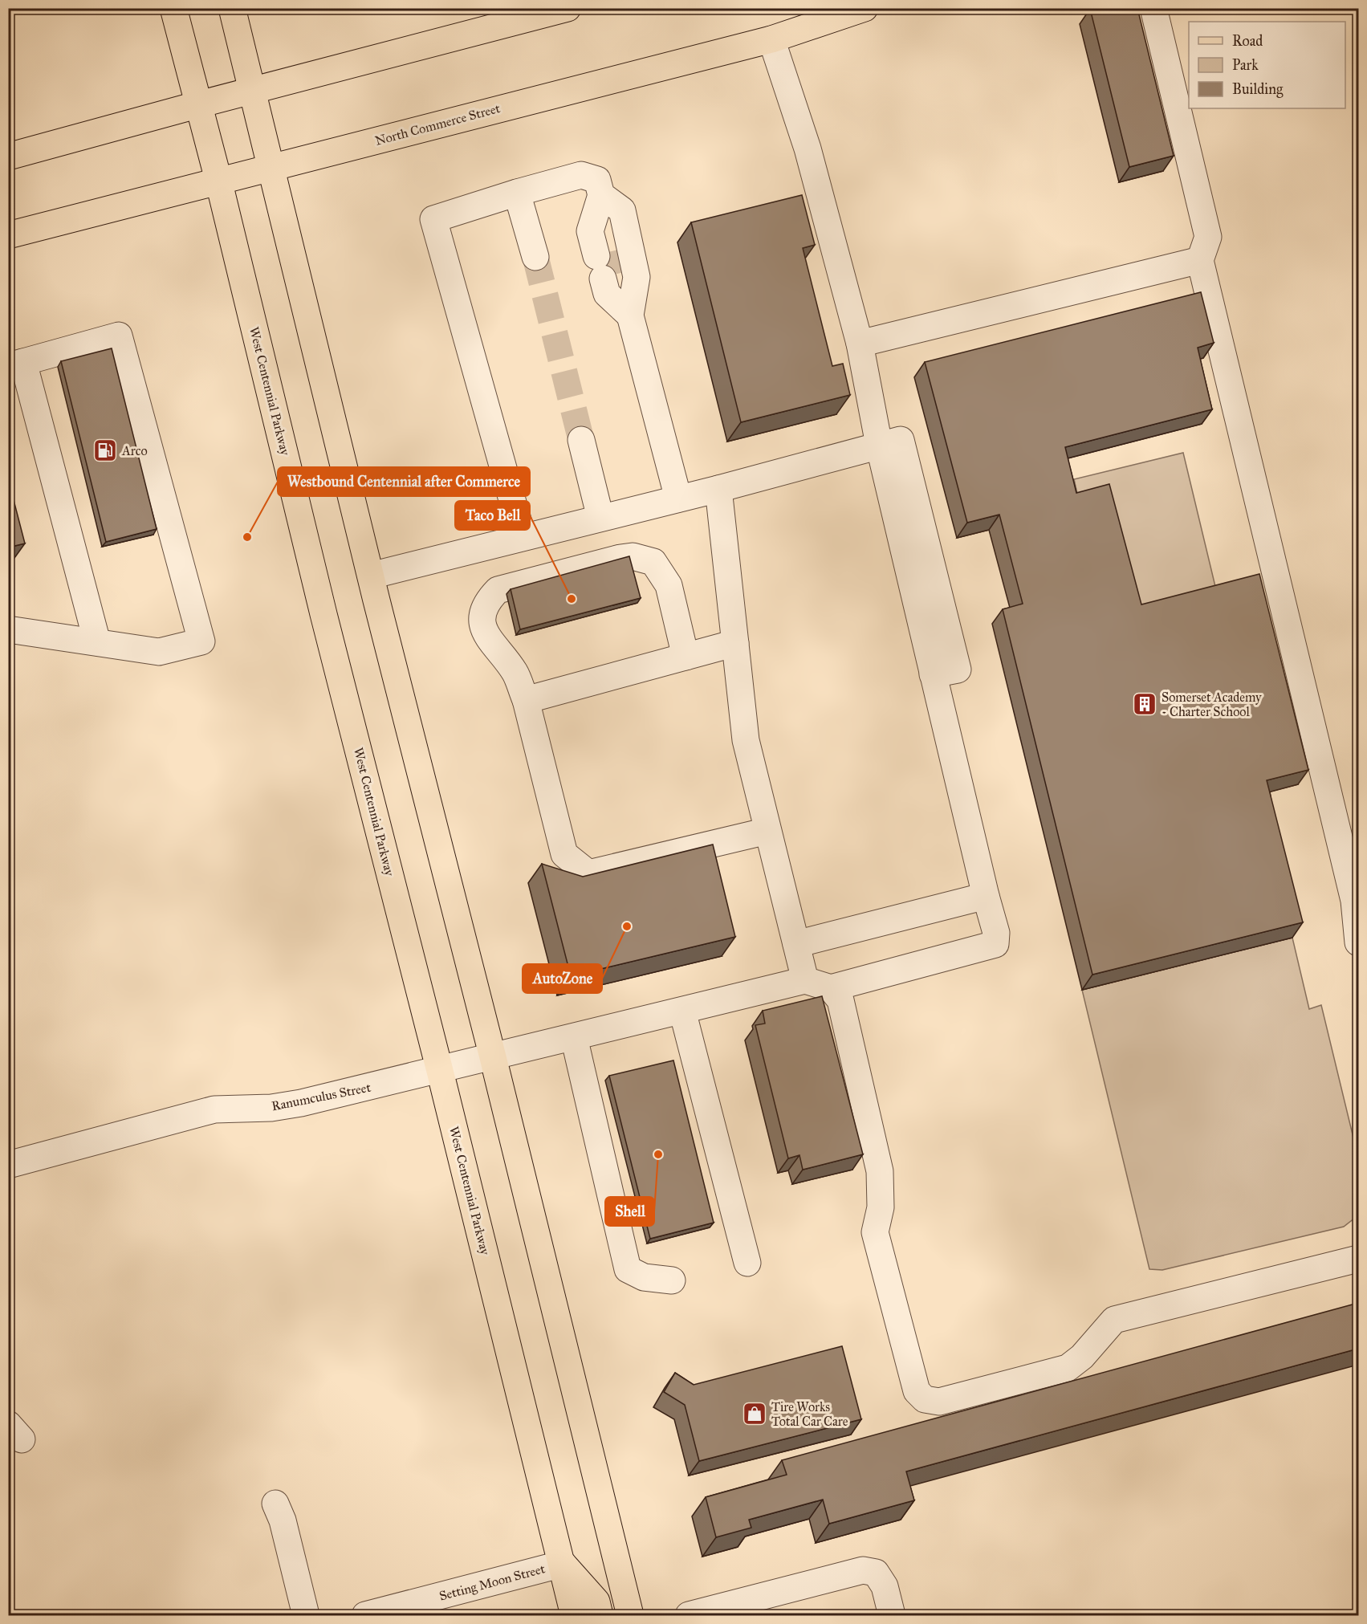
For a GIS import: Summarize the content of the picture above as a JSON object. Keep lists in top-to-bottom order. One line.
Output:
{"streets":{"main road":["North Commerce Street","West Centennial Parkway"],"street":["Ranumculus Street","Setting Moon Street"]},"crossings":[["North Commerce Street","West Centennial Parkway"],["West Centennial Parkway","Ranumculus Street"],["West Centennial Parkway","Setting Moon Street"]],"places":{"fuel station":["Arco"],"other":["Westbound Centennial after Commerce","Taco Bell","AutoZone","Shell"],"building":["Somerset Academy - Charter School"],"shop":["Tire Works Total Car Care"]},"legend":["Road","Park","Building"]}
